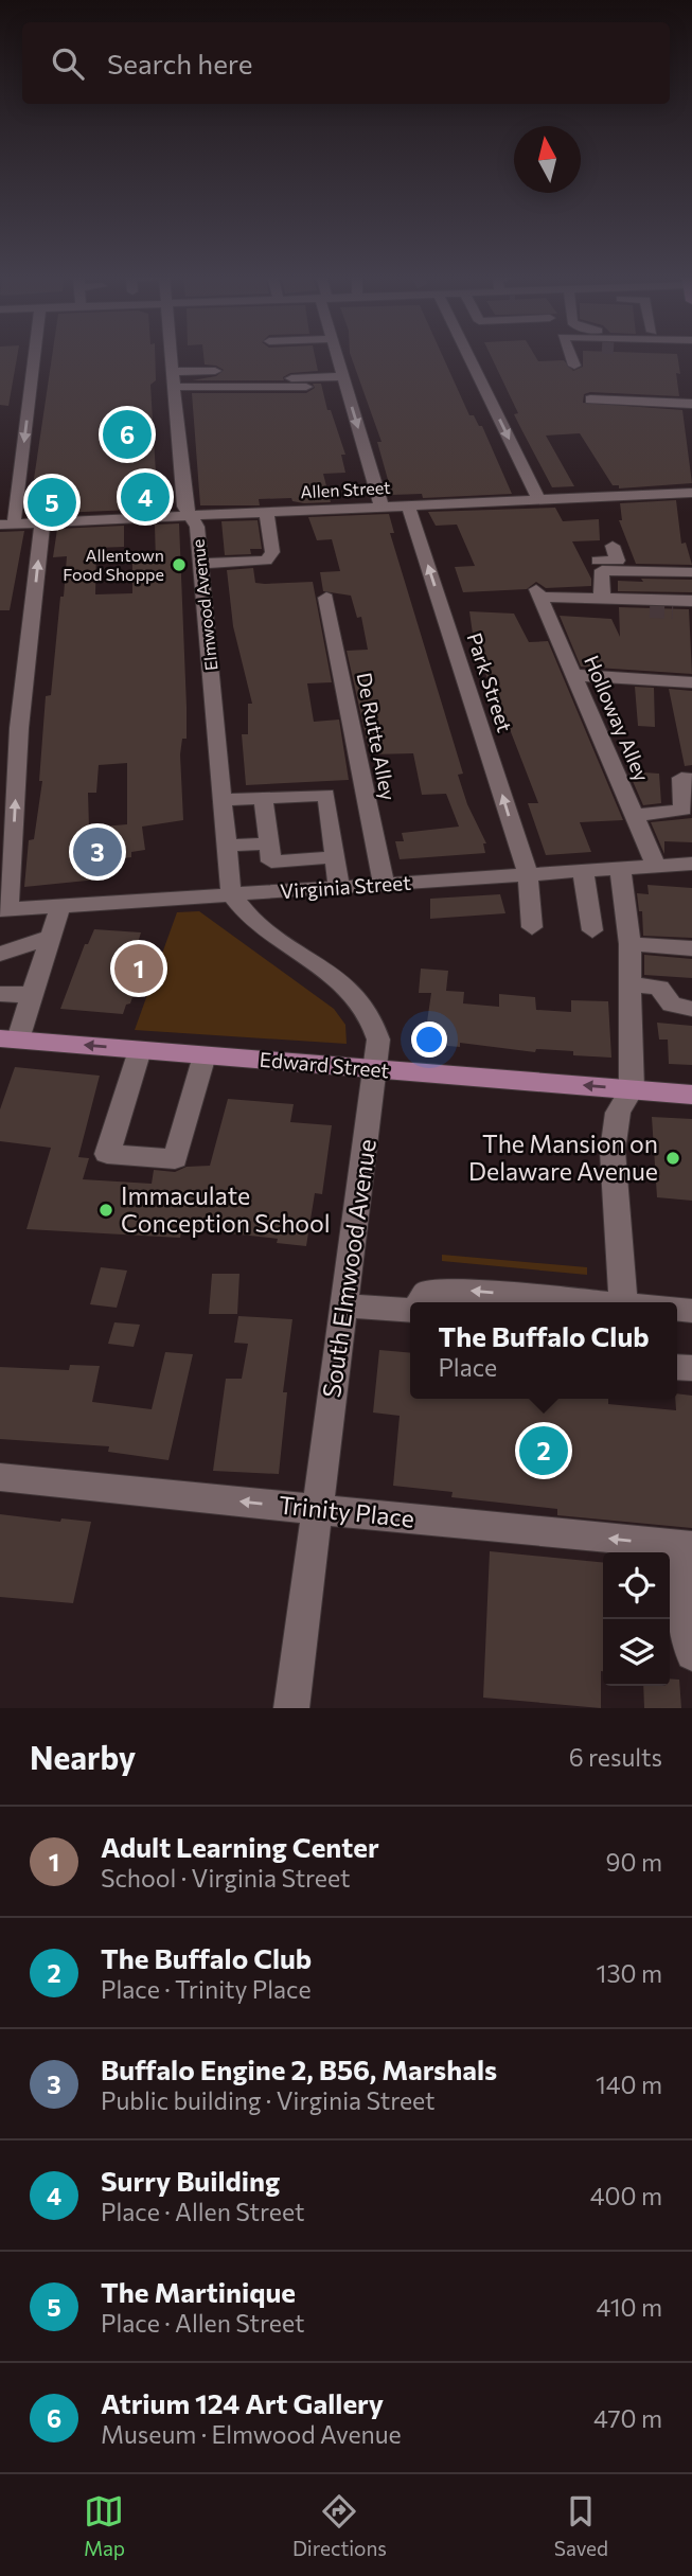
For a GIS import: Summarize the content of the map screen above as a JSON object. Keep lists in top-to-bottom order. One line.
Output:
{"streets":{"main road":["Edward Street"],"street":["Allen Street","Elmwood Avenue","Park Street","Holloway Alley","De Rutte Alley","Virginia Street","South Elmwood Avenue","Trinity Place"]},"crossings":[["Allen Street","Elmwood Avenue"],["Allen Street","Park Street"],["Elmwood Avenue","Virginia Street"],["Elmwood Avenue","South Elmwood Avenue"],["Park Street","Virginia Street"],["Holloway Alley","Virginia Street"],["De Rutte Alley","Virginia Street"],["Virginia Street","South Elmwood Avenue"],["Edward Street","South Elmwood Avenue"],["South Elmwood Avenue","Trinity Place"]],"one_way":["Park Street","Edward Street","Trinity Place"],"places":["Allentown Food Shoppe","The Mansion on Delaware Avenue","Immaculate Conception School"],"north":"top","page":{"search":"Search here","pins":["6","4","5","3","1","2"],"popup":["The Buffalo Club","Place"],"heading":["Nearby","6 results"],"list":[{"mark":"1","name":"Adult Learning Center","note":"School · Virginia Street","value":"90 m"},{"mark":"2","name":"The Buffalo Club","note":"Place · Trinity Place","value":"130 m"},{"mark":"3","name":"Buffalo Engine 2, B56, Marshals","note":"Public building · Virginia Street","value":"140 m"},{"mark":"4","name":"Surry Building","note":"Place · Allen Street","value":"400 m"},{"mark":"5","name":"The Martinique","note":"Place · Allen Street","value":"410 m"},{"mark":"6","name":"Atrium 124 Art Gallery","note":"Museum · Elmwood Avenue","value":"470 m"}],"nav":["Map","Directions","Saved"]}}
